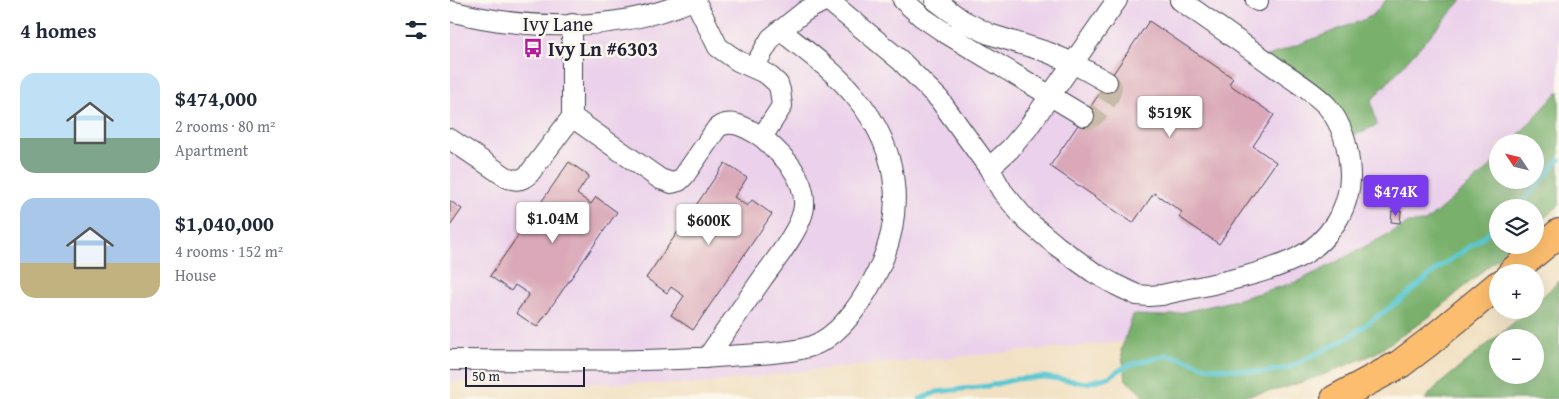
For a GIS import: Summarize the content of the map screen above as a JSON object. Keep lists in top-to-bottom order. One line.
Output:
{"streets":{"street":["Ivy Lane"]},"places":{"bus stop":["Ivy Ln #6303"]},"scale_bar":"50 m","north":"top left","page":{"heading":"4 homes","list":[{"name":"$474,000","note":"2 rooms · 80 m² · Apartment"},{"name":"$1,040,000","note":"4 rooms · 152 m² · House"}],"price":["$519K","$474K","$1.04M","$600K"],"map_buttons":["+","−"],"scale":"50 m"}}
